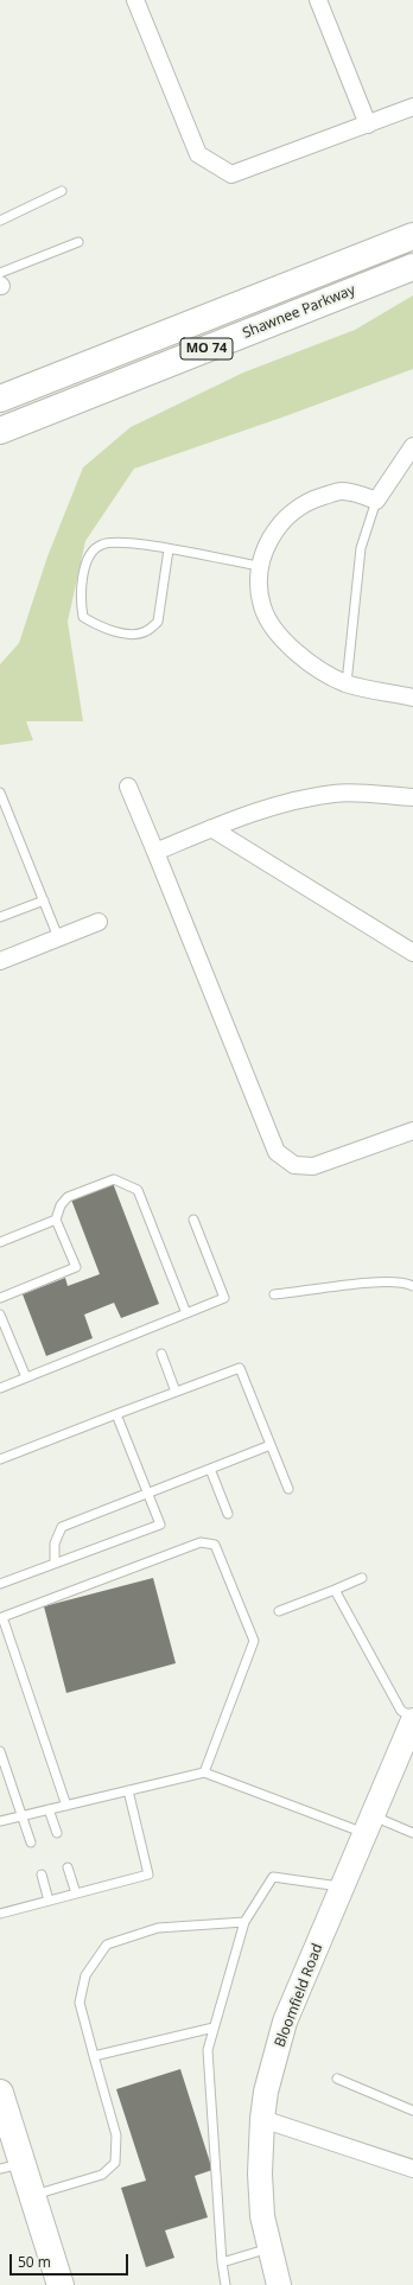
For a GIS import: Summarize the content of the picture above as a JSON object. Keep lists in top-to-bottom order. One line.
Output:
{"streets":{"main road":["Shawnee Parkway","MO 74"],"street":["Bloomfield Road"]},"scale_bar":"50 m"}
